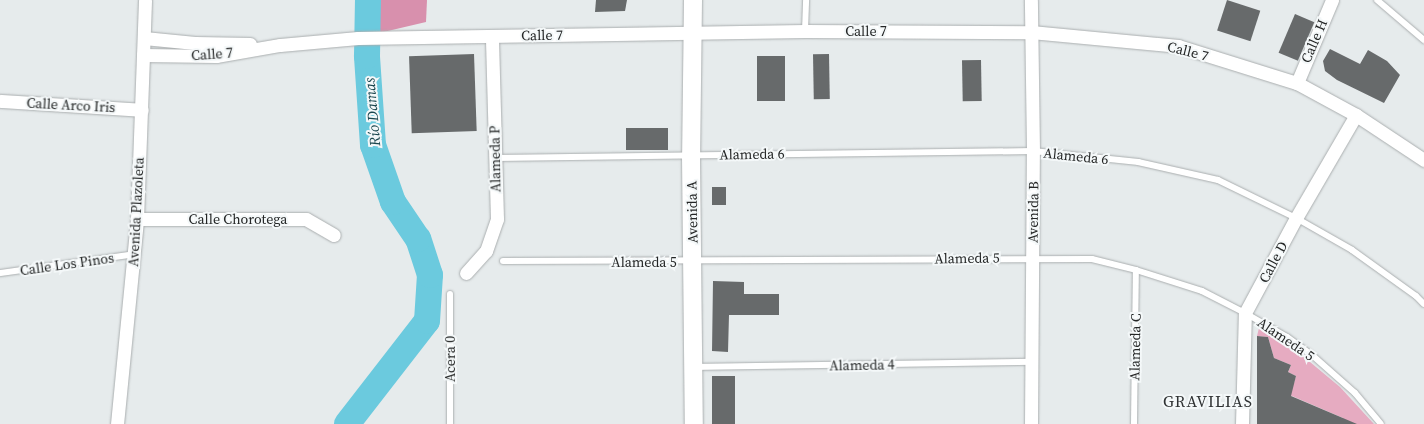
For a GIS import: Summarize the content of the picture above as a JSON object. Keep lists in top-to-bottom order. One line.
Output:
{"streets":{"street":["Calle 7","Calle H","Calle Arco Iris","Alameda P","Avenida Plazoleta","Avenida A","Avenida B","Calle Chorotega","Calle D"],"lane":["Alameda 6","Alameda 5","Calle Los Pinos","Alameda C","Acera 0","Alameda 4"]},"crossings":[["Calle 7","Calle H"],["Calle 7","Alameda P"],["Calle 7","Avenida Plazoleta"],["Calle 7","Avenida A"],["Calle 7","Avenida B"],["Calle 7","Calle D"],["Calle Arco Iris","Avenida Plazoleta"],["Alameda 6","Avenida A"],["Alameda 6","Avenida B"],["Alameda 6","Calle D"],["Avenida Plazoleta","Calle Chorotega"],["Avenida Plazoleta","Calle Los Pinos"],["Avenida A","Alameda 5"],["Avenida A","Alameda 4"],["Avenida B","Alameda 5"],["Avenida B","Alameda 4"],["Alameda 5","Calle D"],["Alameda 5","Alameda C"]],"districts":["GRAVILIAS"],"water":["Río Damas"]}
